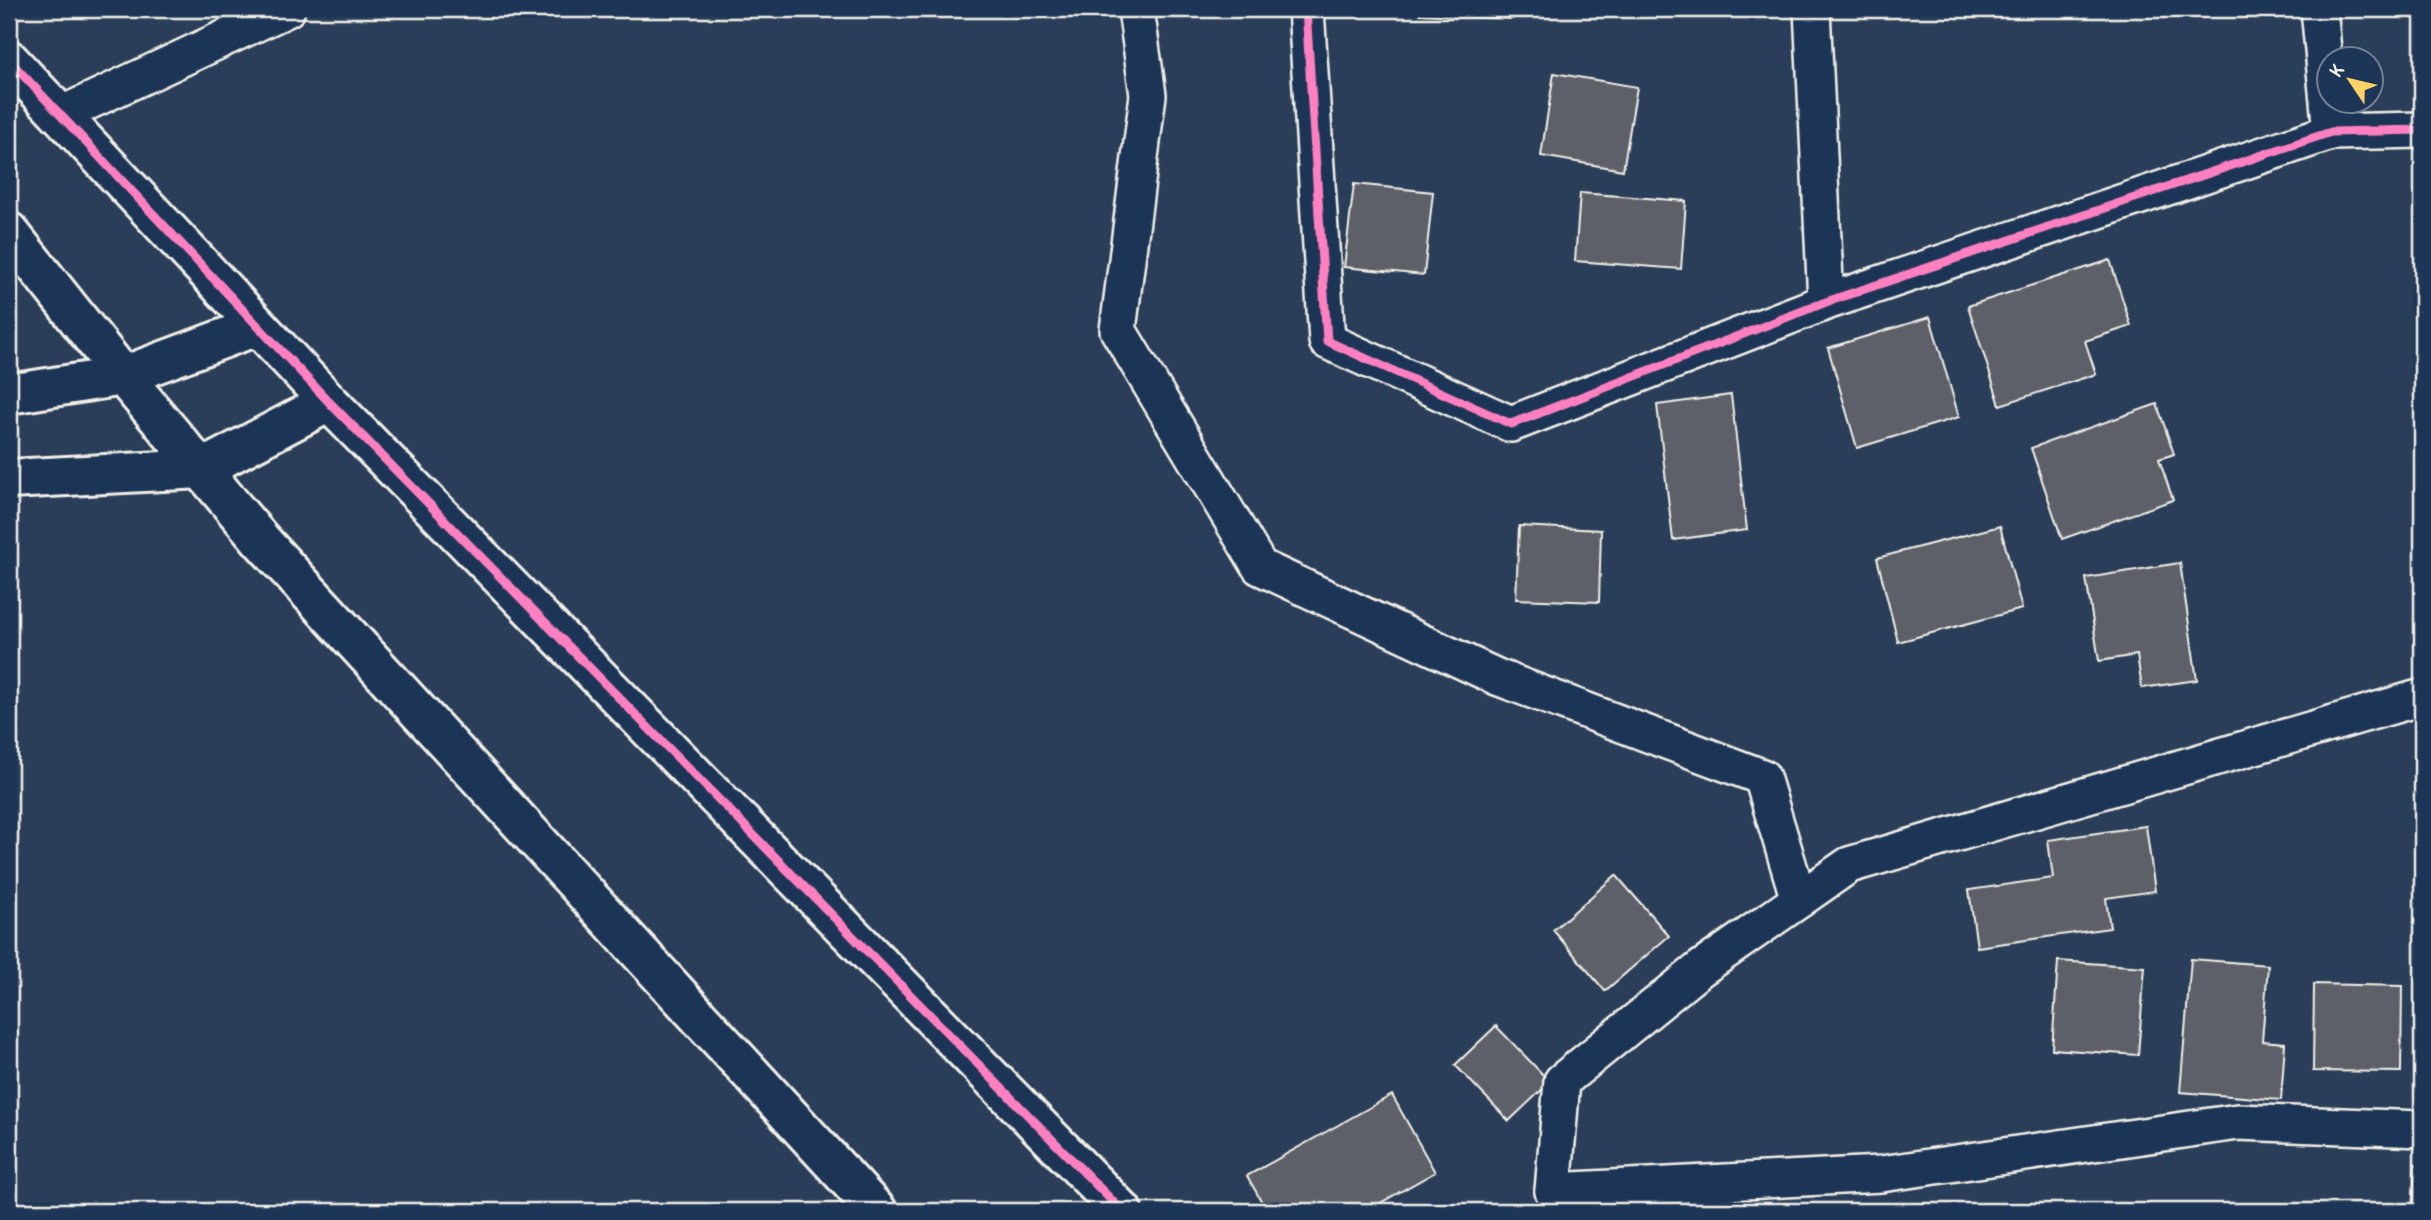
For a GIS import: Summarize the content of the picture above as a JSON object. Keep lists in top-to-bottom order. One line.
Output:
{"north":"top left"}
